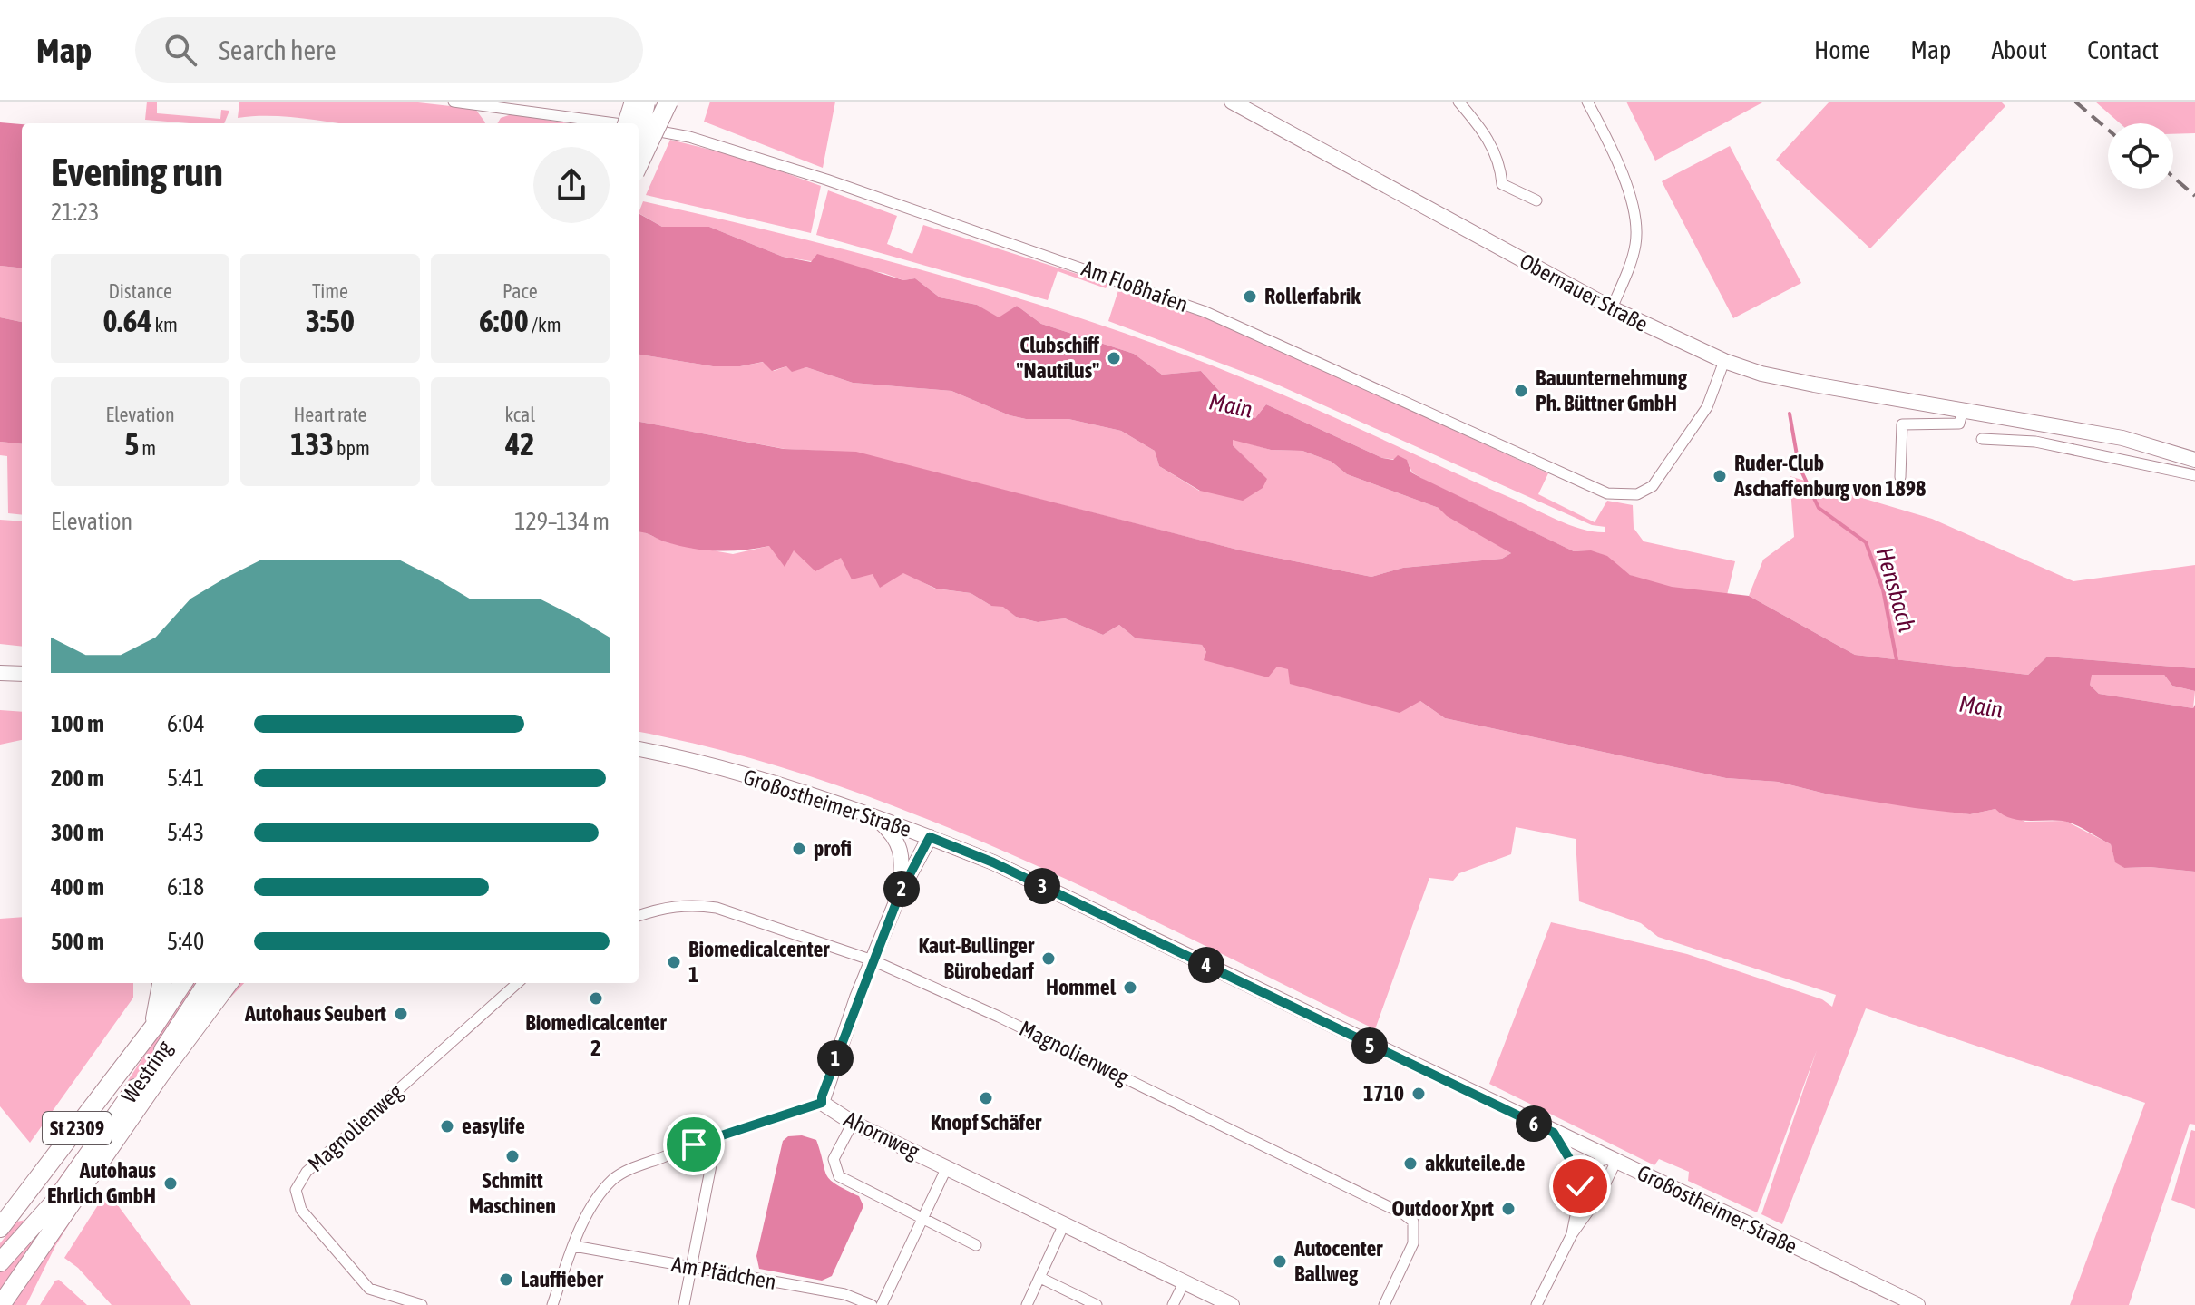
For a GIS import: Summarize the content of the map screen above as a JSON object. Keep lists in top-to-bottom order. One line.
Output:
{"streets":{"highway":["Westring","St 2309"],"main road":["Obernauer Straße","Großostheimer Straße","Ahornweg"],"street":["Am Floßhafen","Magnolienweg","Am Pfädchen"]},"crossings":[["Am Floßhafen","Obernauer Straße"],["Ahornweg","Am Pfädchen"]],"water":["Main","Hensbach"],"places":["Rollerfabrik","Clubschiff \"Nautilus\"","Bauunternehmung Ph. Büttner GmbH","Ruder-Club Aschaffenburg von 1898","profi","Kaut-Bullinger Bürobedarf","Biomedicalcenter 1","Hommel","Biomedicalcenter 2","Autohaus Seubert","1710","Knopf Schäfer","easylife","Schmitt Maschinen","akkuteile.de","Autohaus Ehrlich GmbH","Outdoor Xprt","Autocenter Ballweg","Lauffieber"],"page":{"header":"Map","search":"Search here","nav":["Home","Map","About","Contact"],"heading":["Evening run","21:23"],"stats":[["Distance","0.64 km"],["Time","3:50"],["Pace","6:00 /km"],["Elevation","5 m"],["Heart rate","133 bpm"],["kcal","42"]],"chart":["Elevation","129–134 m"],"list":[{"name":"100 m","note":"6:04"},{"name":"200 m","note":"5:41"},{"name":"300 m","note":"5:43"},{"name":"400 m","note":"6:18"},{"name":"500 m","note":"5:40"}],"pins":["3","2","4","5","1","6"]}}
